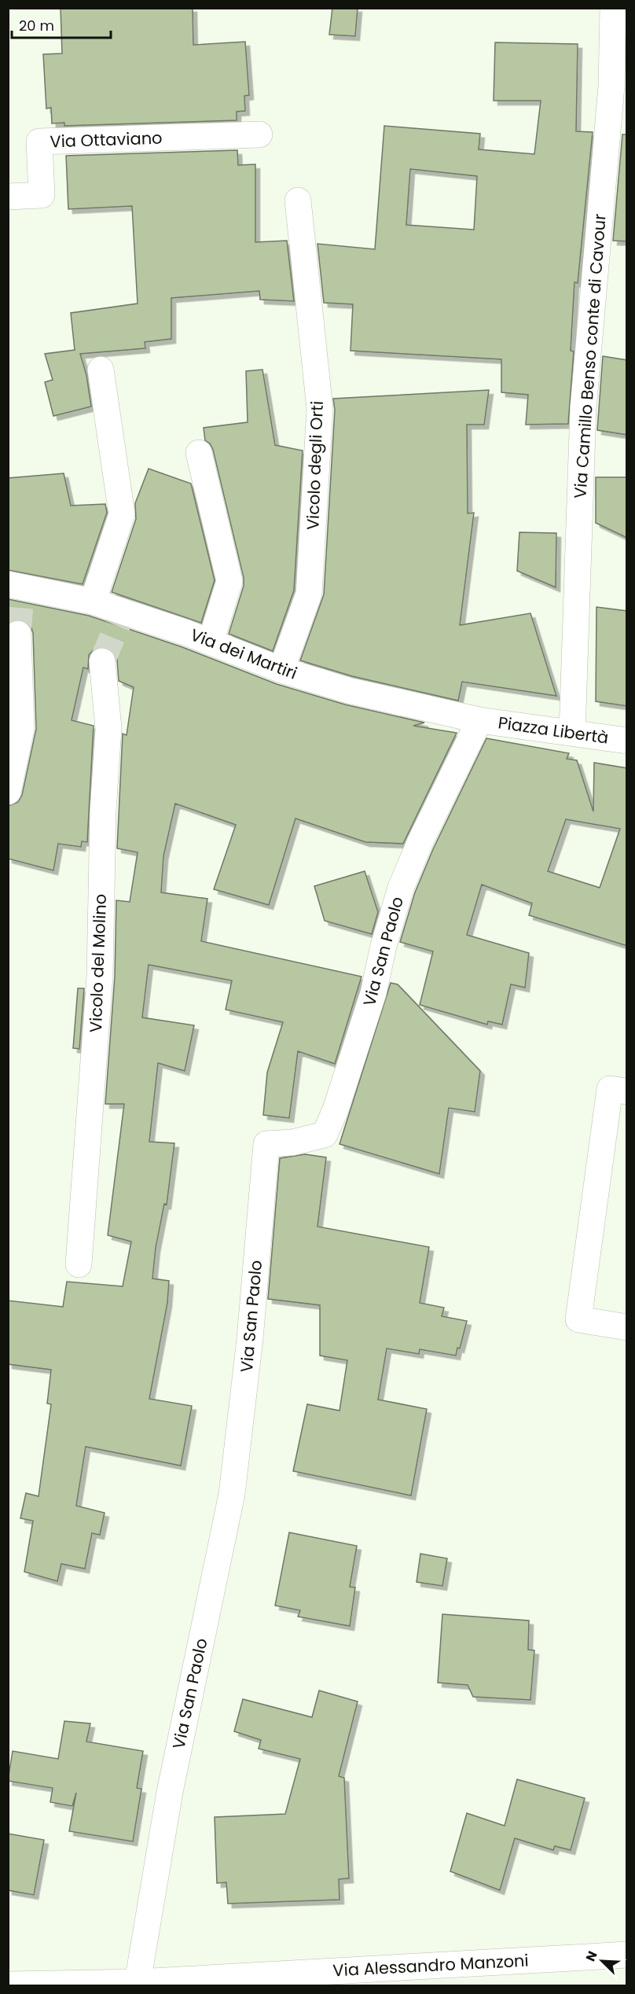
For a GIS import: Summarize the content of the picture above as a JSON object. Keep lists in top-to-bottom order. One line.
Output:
{"streets":{"street":["Via Ottaviano","Via Camillo Benso conte di Cavour","Vicolo degli Orti","Via dei Martiri","Piazza Libertà","Via San Paolo","Vicolo del Molino","Via Alessandro Manzoni"]},"crossings":[["Via Camillo Benso conte di Cavour","Piazza Libertà"],["Vicolo degli Orti","Via dei Martiri"],["Via dei Martiri","Piazza Libertà"],["Via dei Martiri","Via San Paolo"],["Piazza Libertà","Via San Paolo"],["Via San Paolo","Via Alessandro Manzoni"]],"scale_bar":"20 m","north":"top left"}
